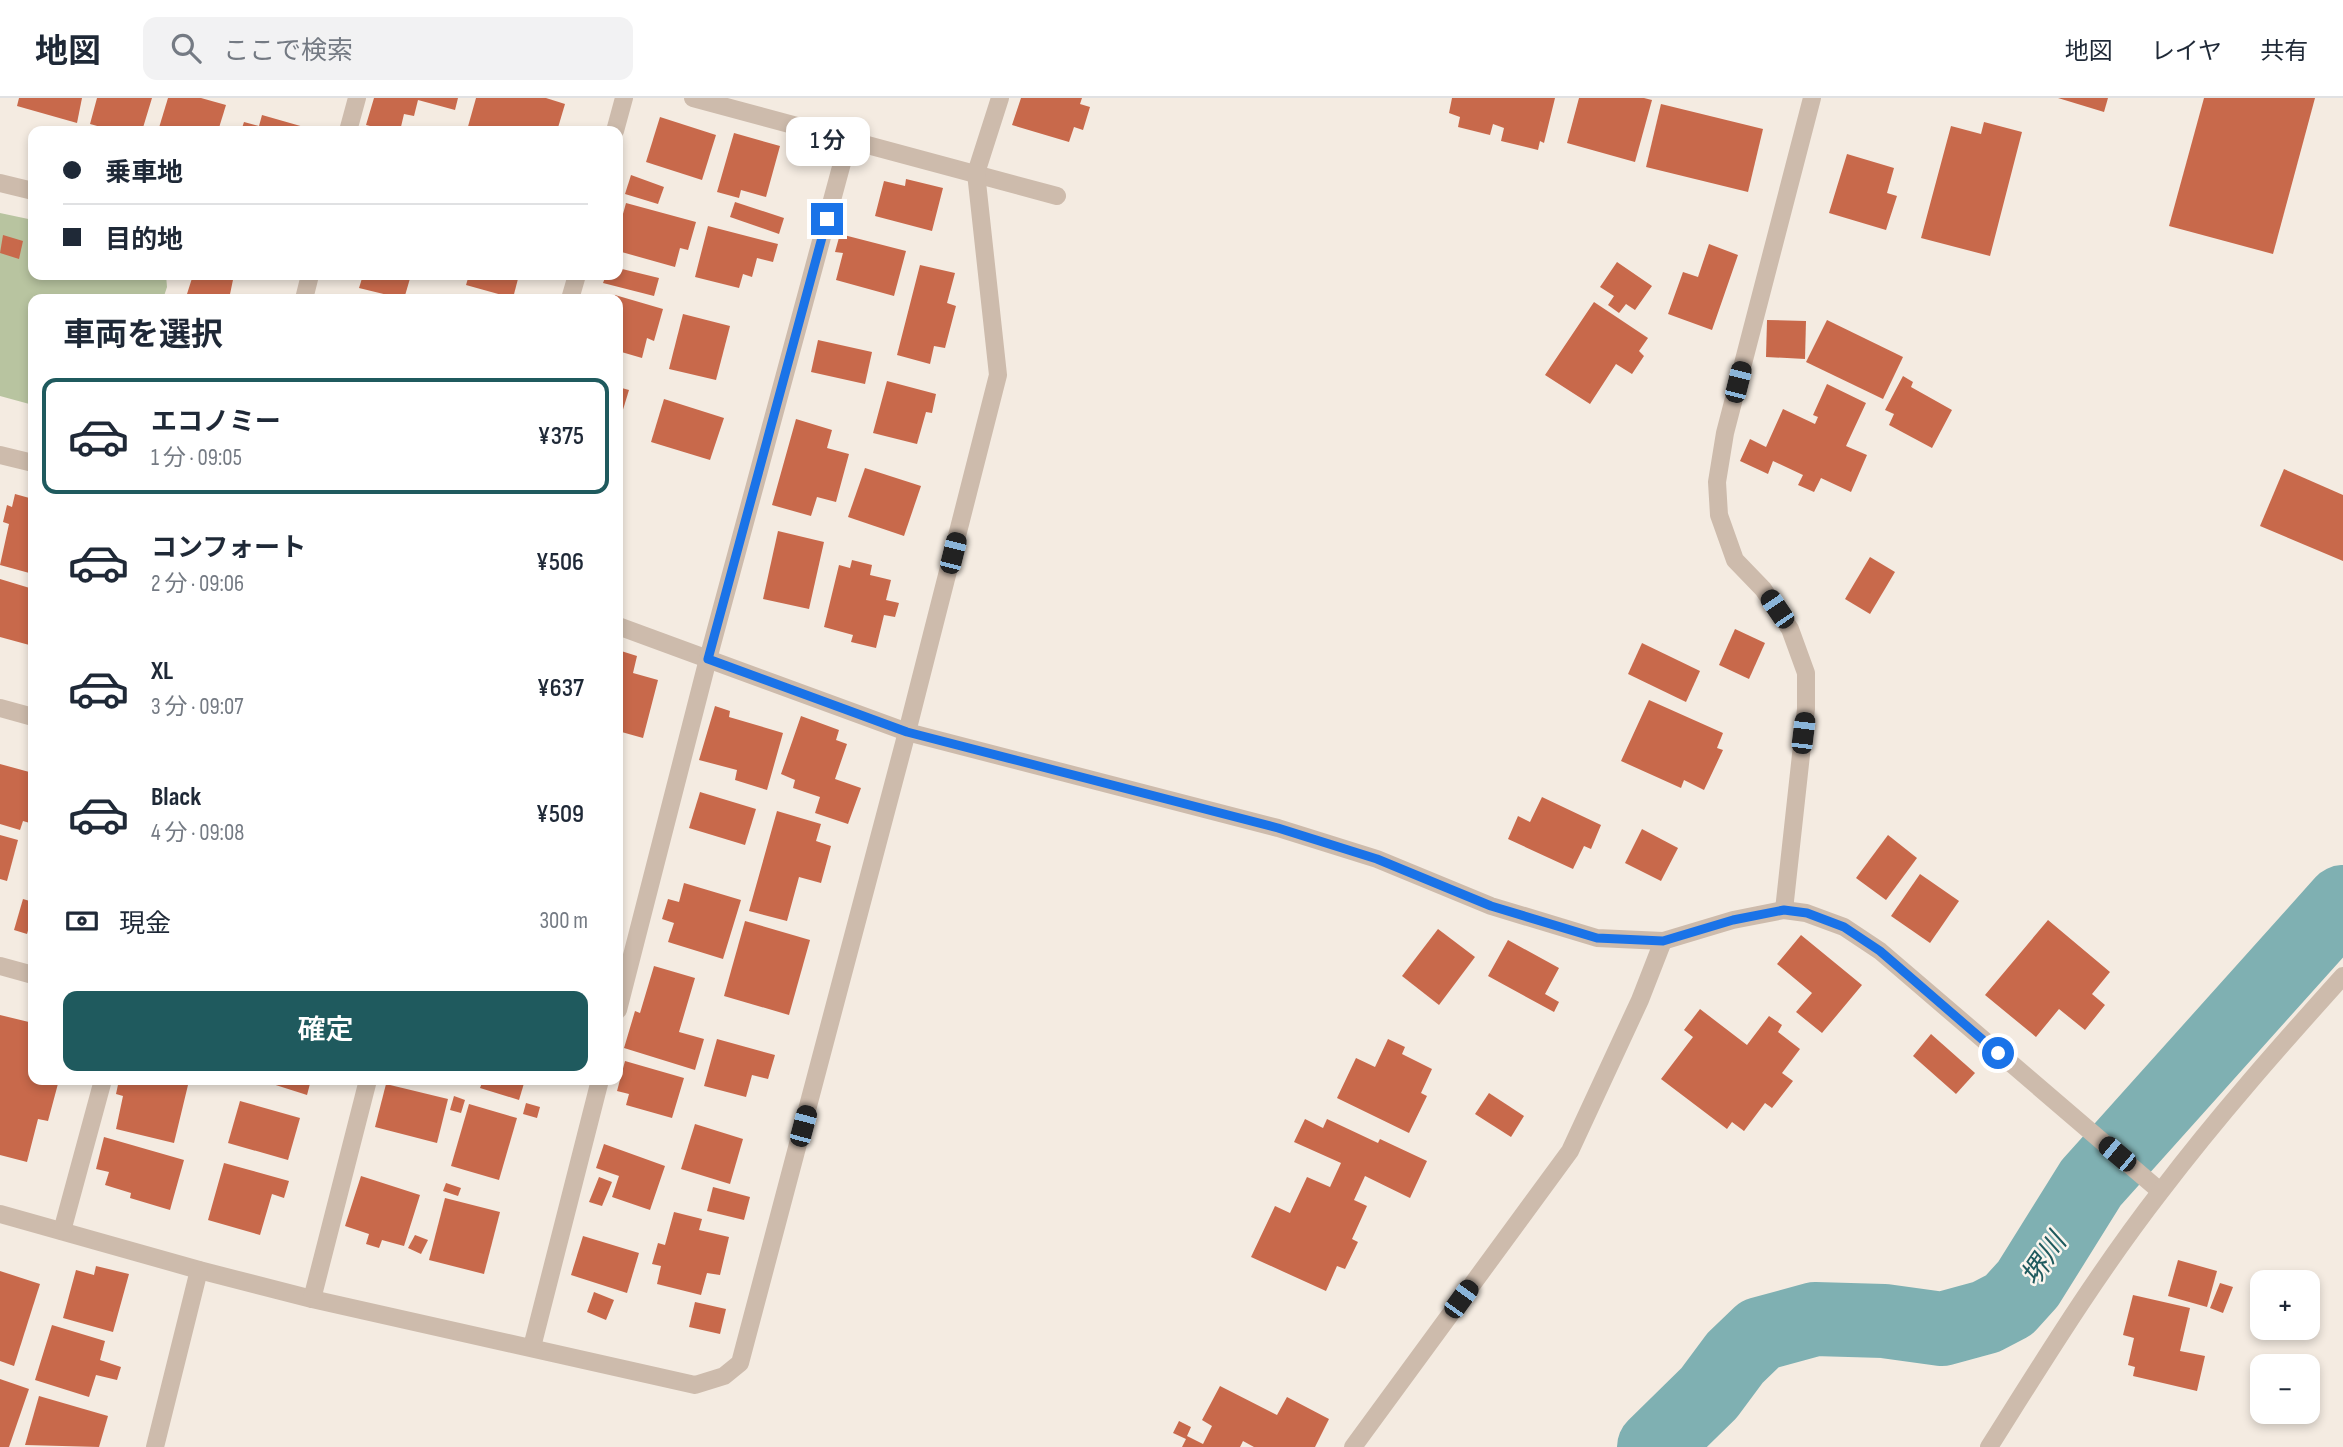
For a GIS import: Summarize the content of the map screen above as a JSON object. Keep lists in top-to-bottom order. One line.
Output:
{"water":["堺川"],"page":{"header":"地図","search":"ここで検索","nav":["地図","レイヤ","共有"],"bubble":"1 分","banner":["乗車地","目的地"],"heading":"車両を選択","list":[{"name":"エコノミー","note":"1 分 · 09:05","value":"¥375"},{"name":"コンフォート","note":"2 分 · 09:06","value":"¥506"},{"name":"XL","note":"3 分 · 09:07","value":"¥637"},{"name":"Black","note":"4 分 · 09:08","value":"¥509"}],"pay":["現金","300 m"],"buttons":"確定","map_buttons":["+","−"]}}
